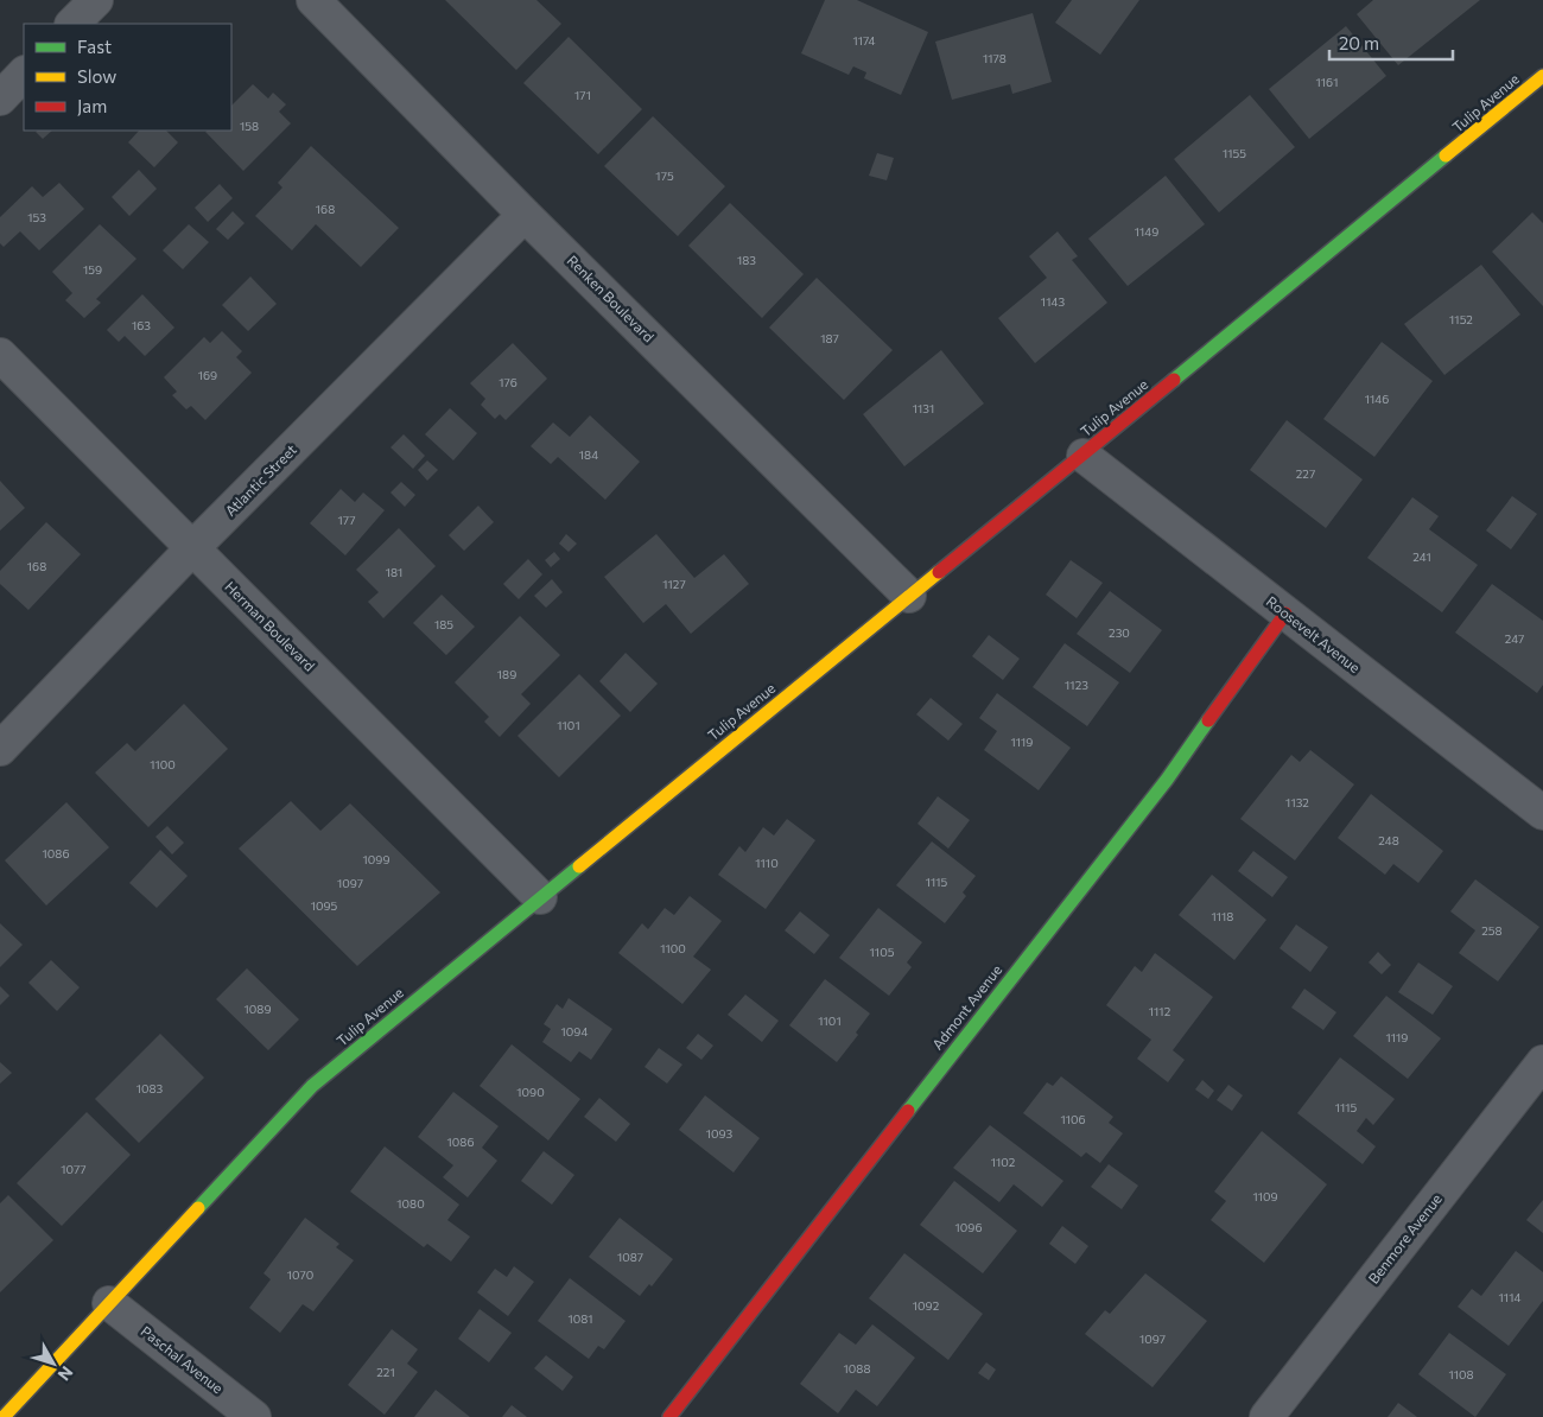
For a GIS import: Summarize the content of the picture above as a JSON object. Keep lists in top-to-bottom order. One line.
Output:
{"streets":{"main road":["Tulip Avenue","Admont Avenue"],"street":["Renken Boulevard","Atlantic Street","Herman Boulevard","Roosevelt Avenue","Benmore Avenue","Paschal Avenue"]},"crossings":[["Tulip Avenue","Renken Boulevard"],["Tulip Avenue","Herman Boulevard"],["Tulip Avenue","Roosevelt Avenue"],["Tulip Avenue","Paschal Avenue"],["Renken Boulevard","Atlantic Street"],["Atlantic Street","Herman Boulevard"],["Roosevelt Avenue","Admont Avenue"]],"house_numbers":["1174","1178","1161","171","158","1155","175","168","153","1149","183","159","1143","1152","163","187","169","176","1146","1131","184","227","177","241","168","181","1127","185","230","247","189","1123","1101","1119","1100","1132","248","1086","1099","1110","1115","1097","1095","1118","258","1100","1105","1089","1112","1101","1094","1119","1083","1090","1115","1106","1093","1086","1102","1077","1109","1080","1096","1087","1070","1114","1092","1081","1097","1088","221","1108"],"legend":["Fast","Slow","Jam"],"scale_bar":"20 m","north":"bottom right"}
